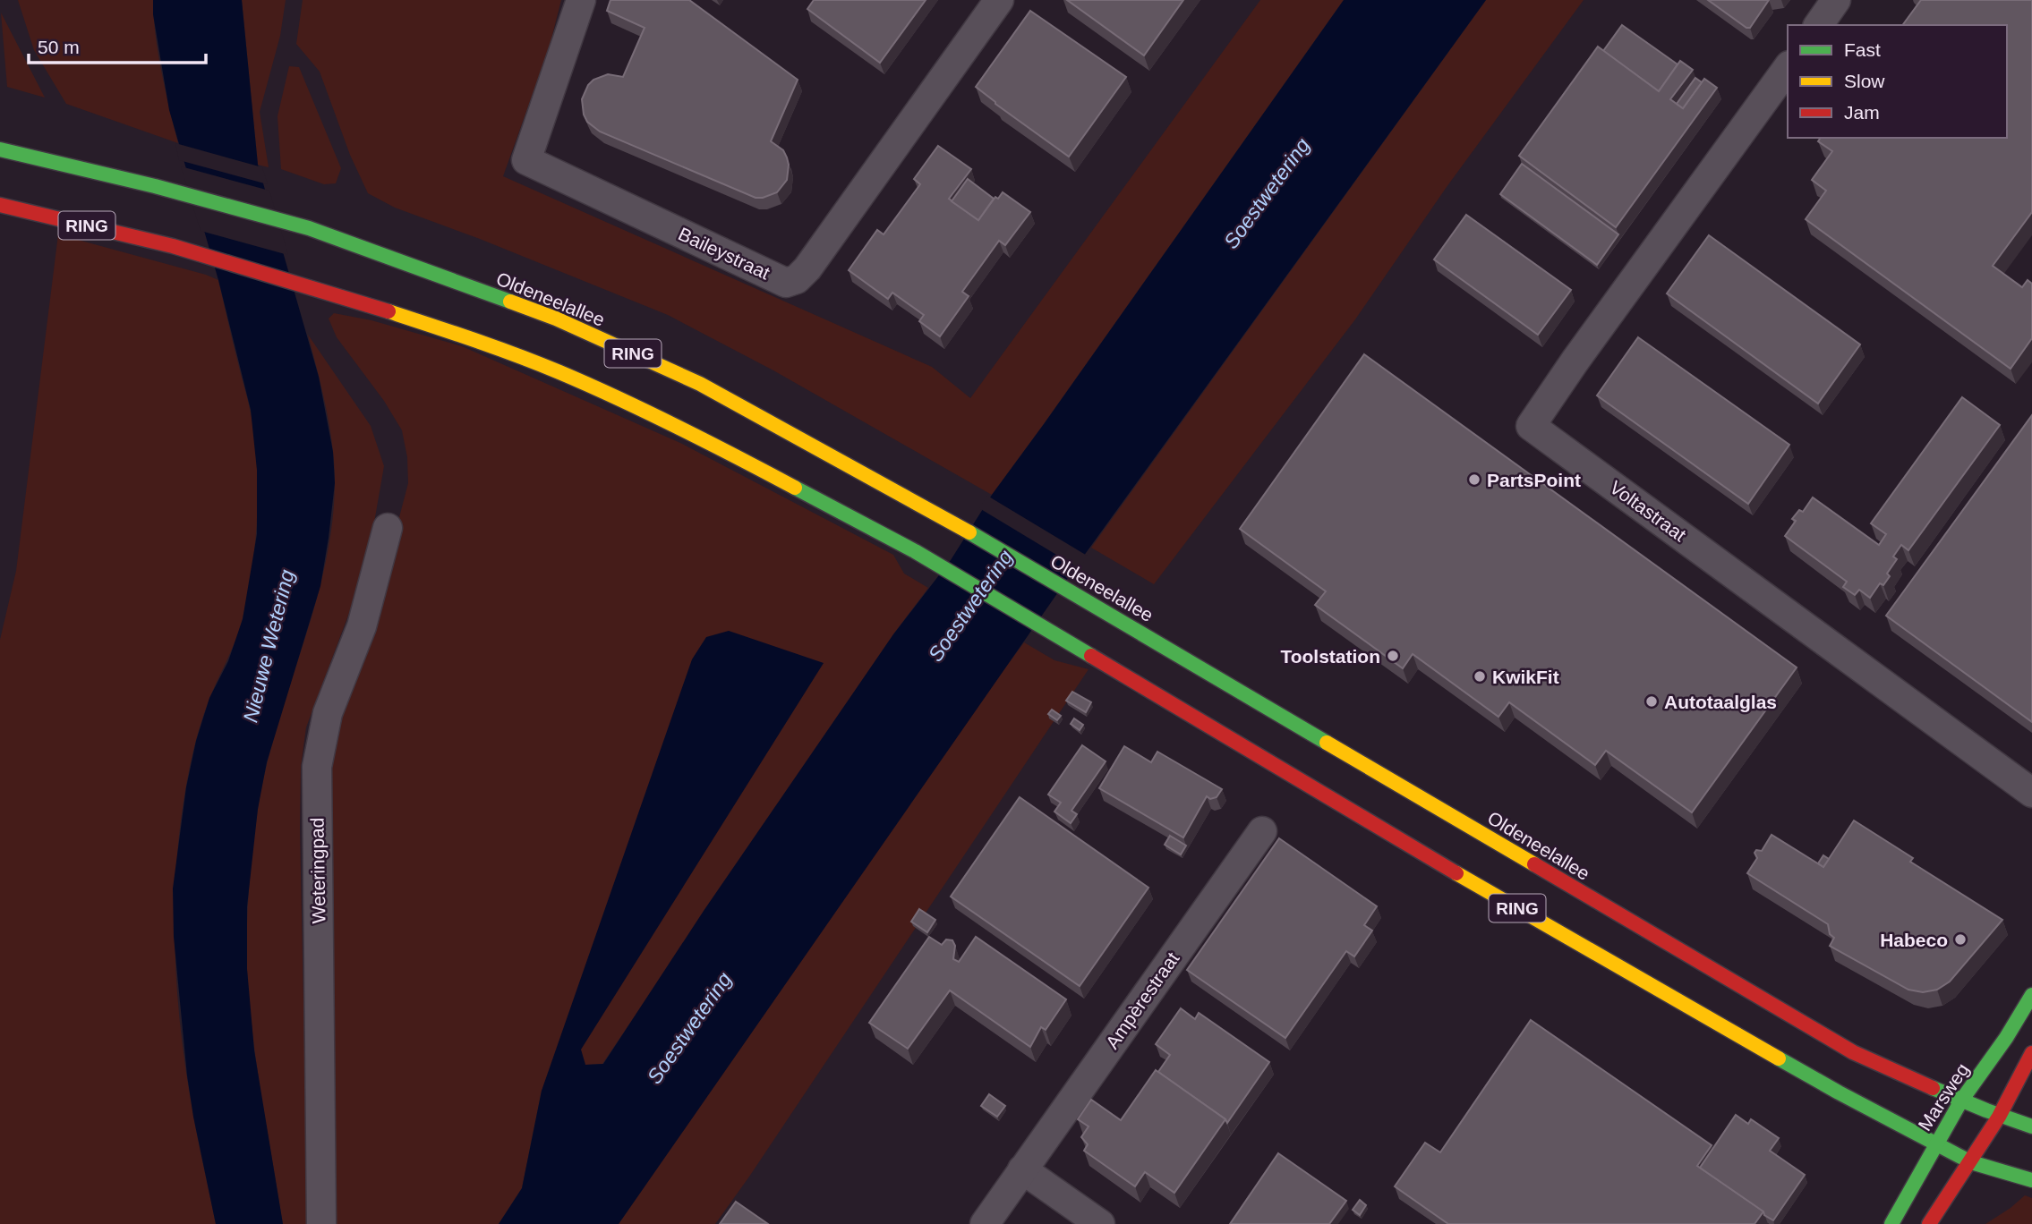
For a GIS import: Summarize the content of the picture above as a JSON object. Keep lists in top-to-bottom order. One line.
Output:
{"streets":{"main road":["RING","Oldeneelallee","Marsweg"],"street":["Baileystraat","Voltastraat","Weteringpad","Ampèrestraat"]},"crossings":[["RING","Marsweg"],["Oldeneelallee","Marsweg"]],"water":["Soestwetering","Nieuwe Wetering"],"places":["PartsPoint","Toolstation","KwikFit","Autotaalglas","Habeco"],"legend":["Fast","Slow","Jam"],"scale_bar":"50 m"}
